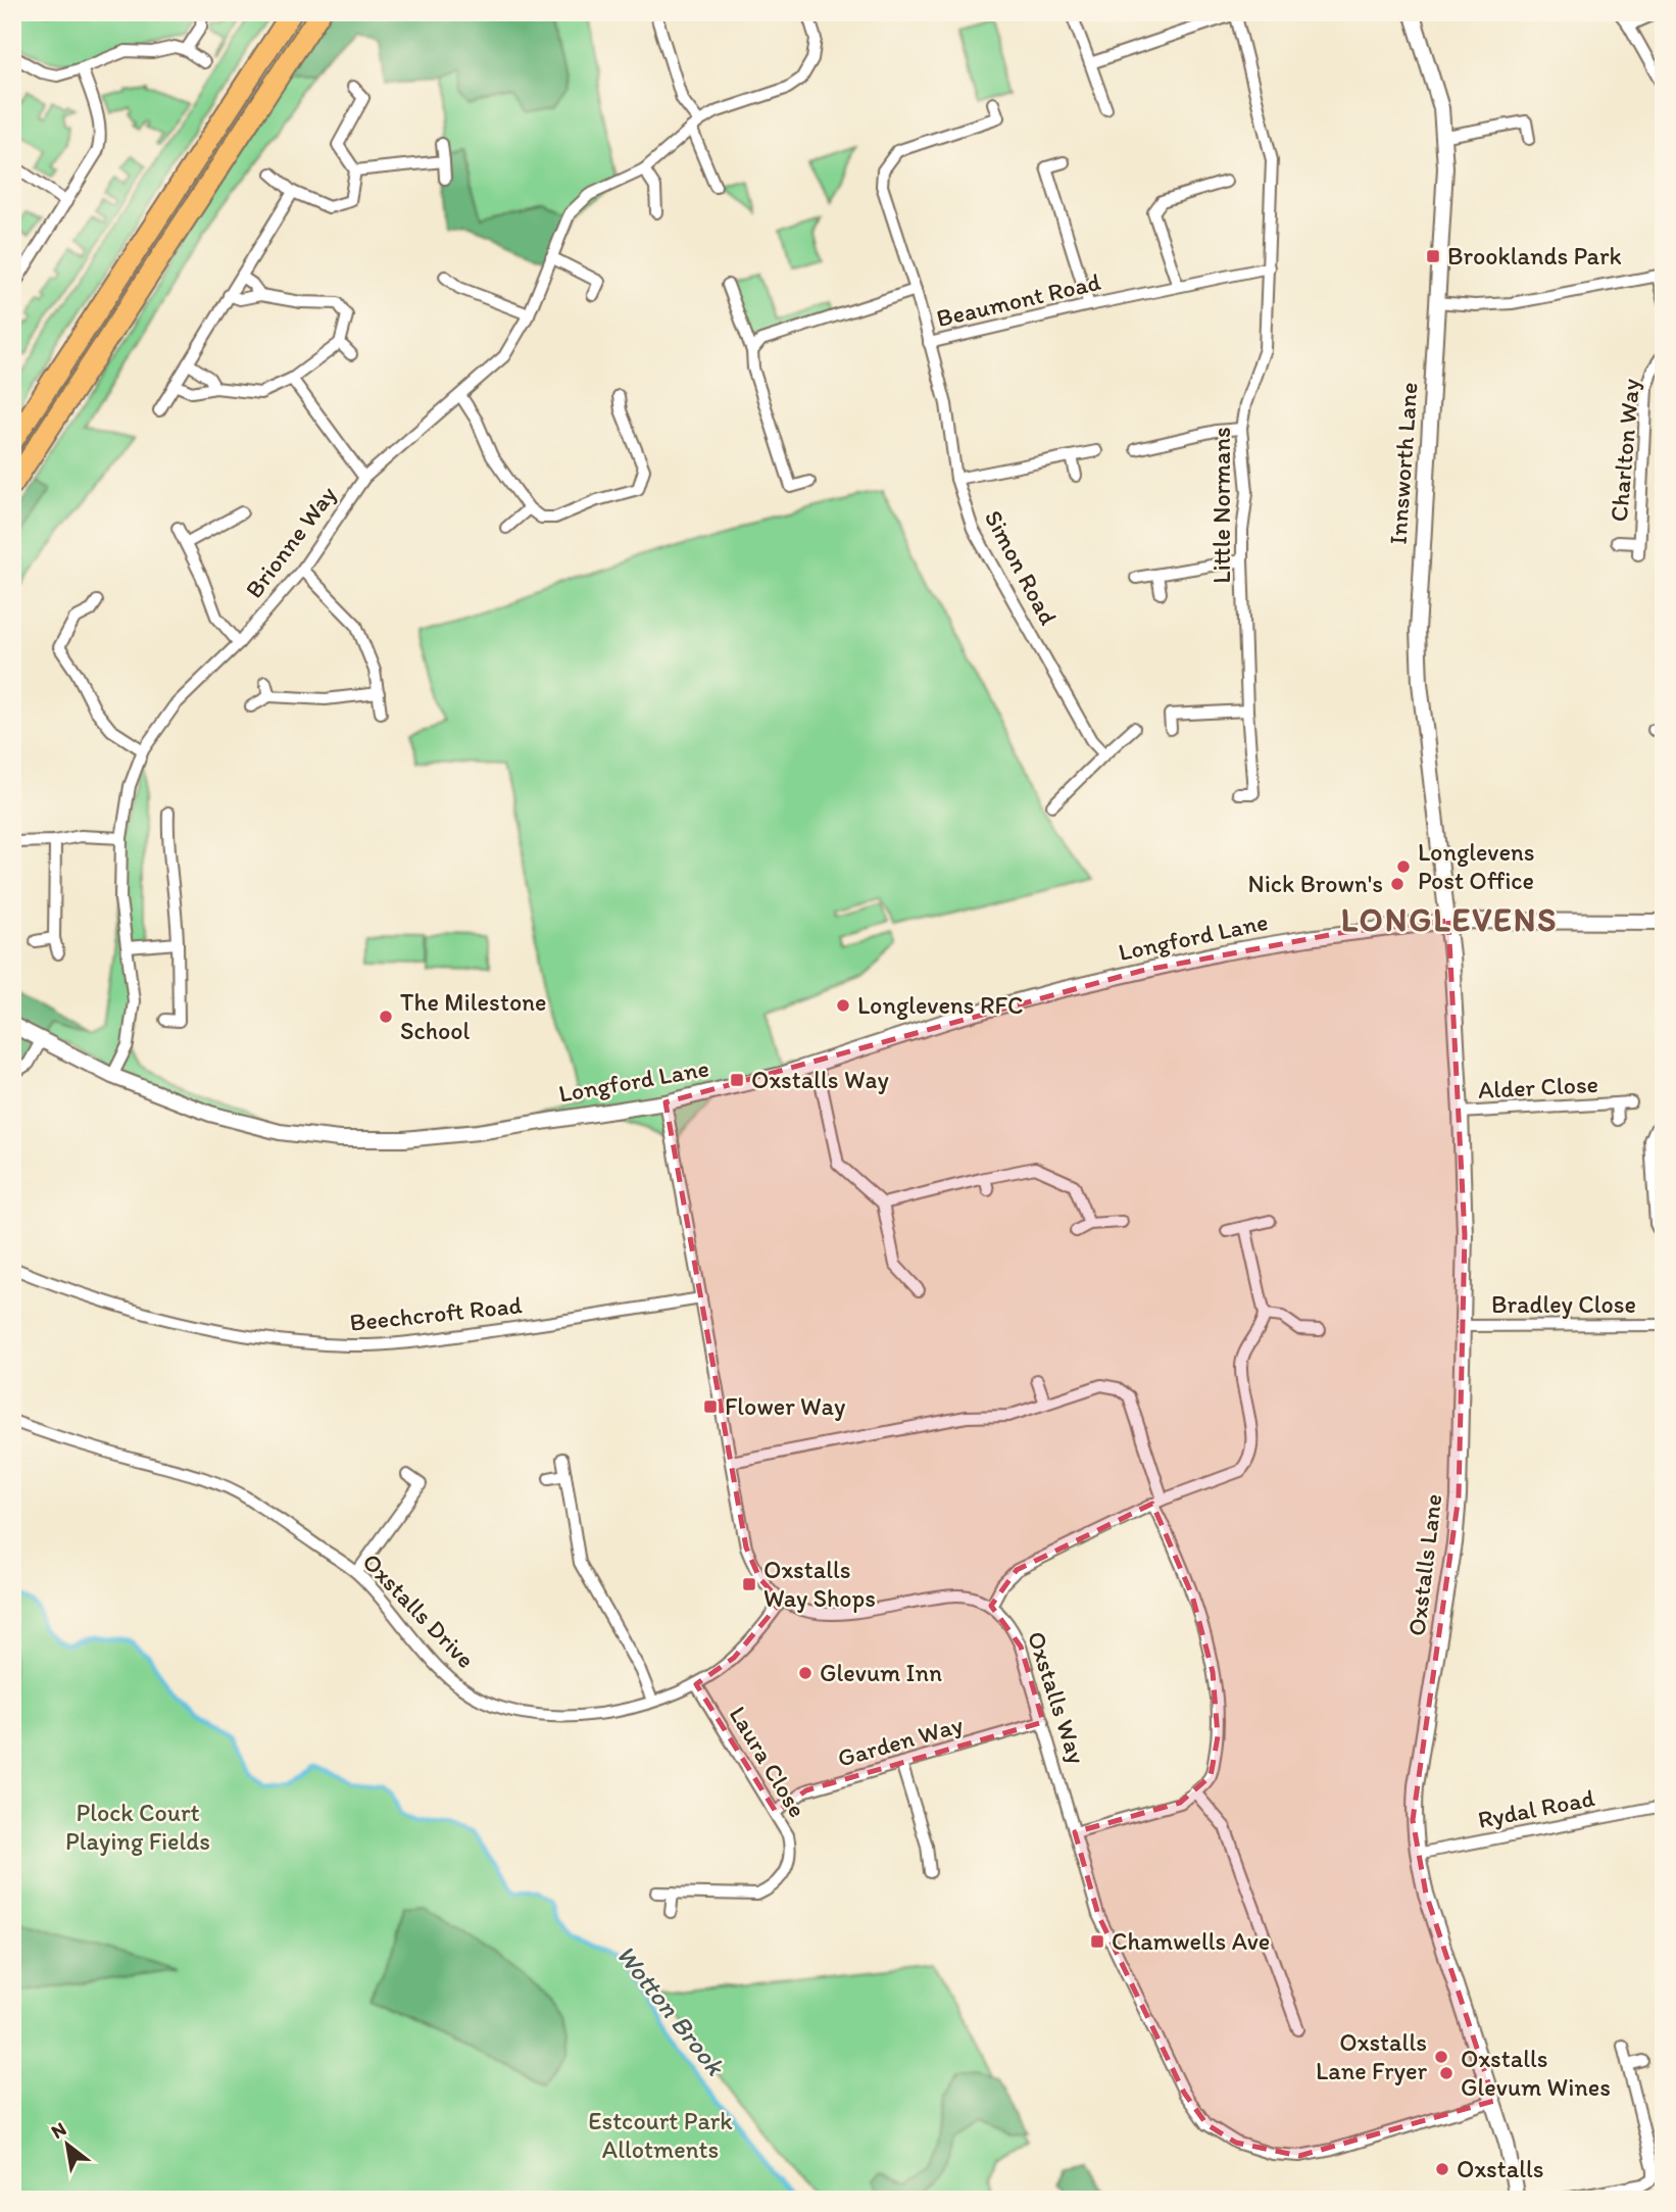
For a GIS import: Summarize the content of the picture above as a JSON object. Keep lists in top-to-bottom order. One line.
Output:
{"streets":{"street":["Beaumont Road","Charlton Way","Innsworth Lane","Little Normans","Brionne Way","Simon Road","Longford Lane","Alder Close","Bradley Close","Beechcroft Road","Oxstalls Lane","Oxstalls Drive","Oxstalls Way","Garden Way","Laura Close","Rydal Road"]},"crossings":[["Beaumont Road","Little Normans"],["Beaumont Road","Simon Road"],["Innsworth Lane","Longford Lane"],["Innsworth Lane","Oxstalls Lane"],["Brionne Way","Longford Lane"],["Longford Lane","Oxstalls Lane"],["Alder Close","Oxstalls Lane"],["Bradley Close","Oxstalls Lane"],["Oxstalls Lane","Oxstalls Way"],["Oxstalls Lane","Rydal Road"],["Oxstalls Drive","Laura Close"],["Oxstalls Way","Garden Way"],["Garden Way","Laura Close"]],"districts":["LONGLEVENS"],"water":["Wotton Brook"],"parks":["Plock Court Playing Fields","Estcourt Park Allotments"],"places":{"transit":["Brooklands Park","Oxstalls Way","Flower Way","Oxstalls Way Shops","Chamwells Ave"],"other":["Longlevens Post Office","Nick Brown's","Longlevens RFC","The Milestone School","Glevum Inn","Oxstalls Lane Fryer","Oxstalls Glevum Wines","Oxstalls"]},"north":"top left"}
